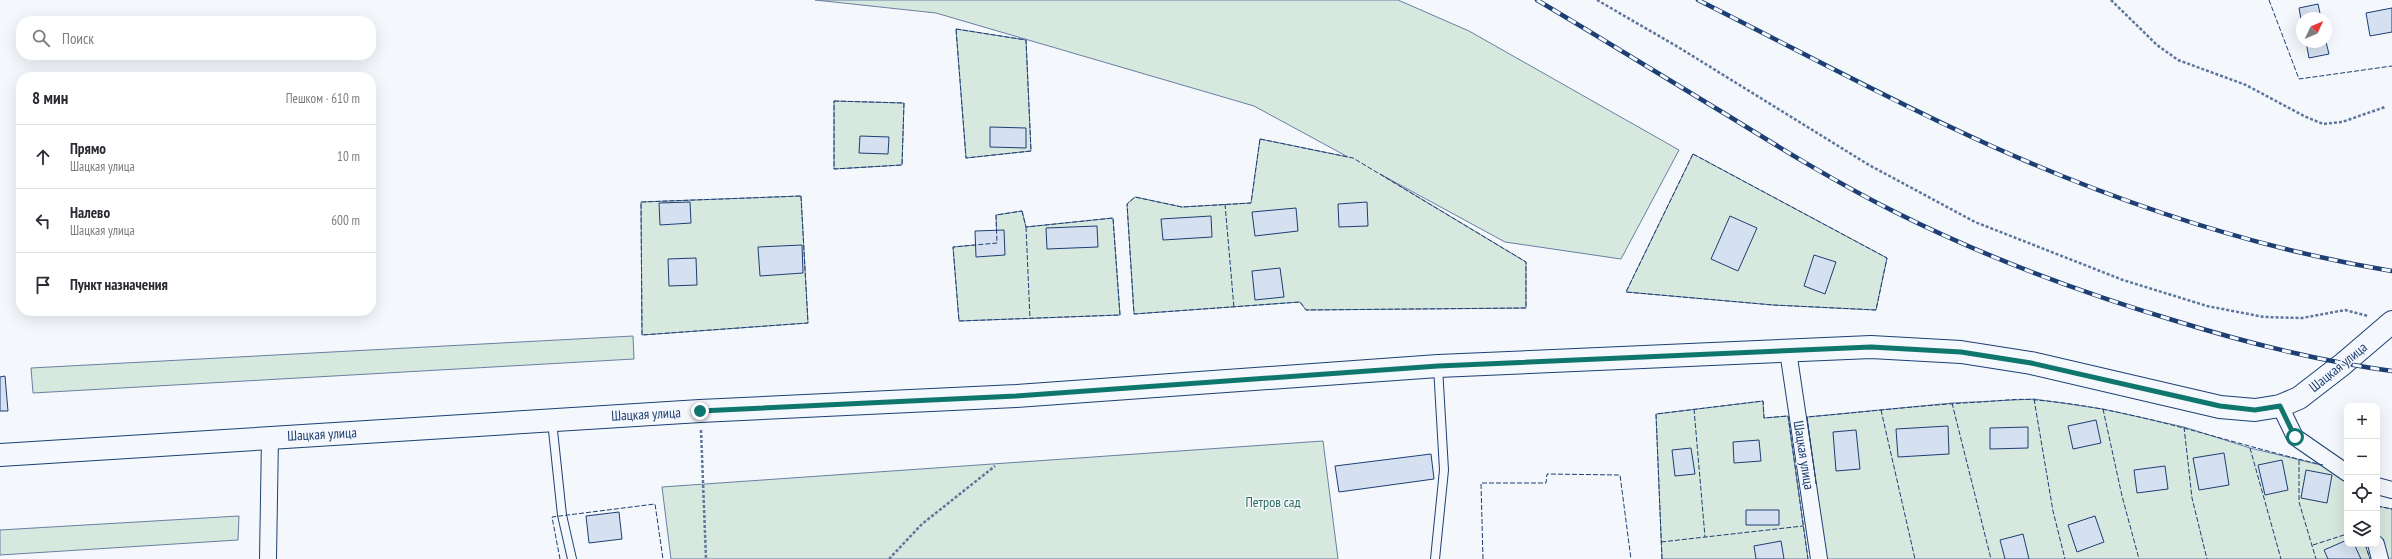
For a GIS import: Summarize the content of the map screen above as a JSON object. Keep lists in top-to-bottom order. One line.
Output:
{"streets":{"main road":["Шацкая улица"]},"parks":["Петров сад"],"north":"top right","page":{"search":"Поиск","heading":["8 мин","Пешком · 610 m"],"list":[["Прямо","Шацкая улица","10 m"],["Налево","Шацкая улица","600 m"],"Пункт назначения"],"map_buttons":["+","−"]}}
